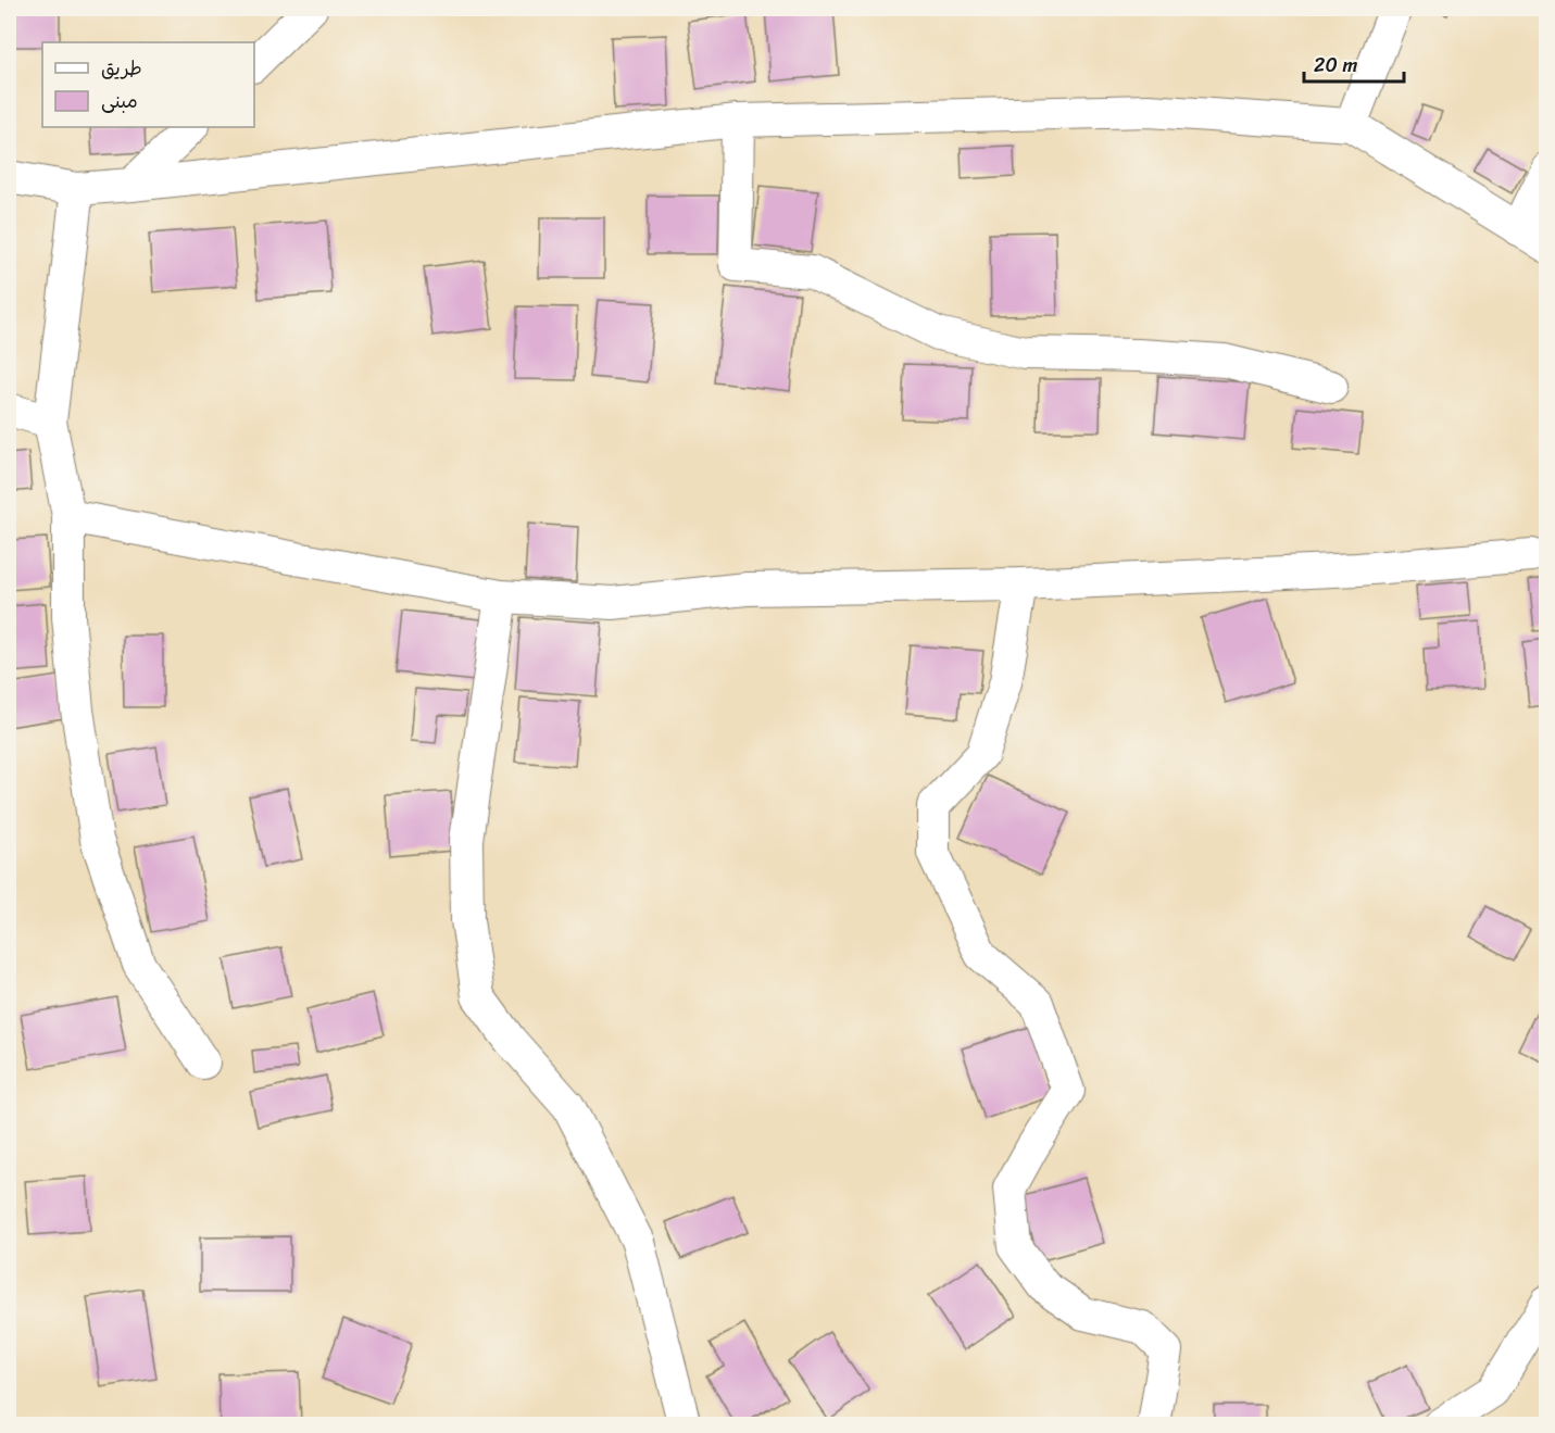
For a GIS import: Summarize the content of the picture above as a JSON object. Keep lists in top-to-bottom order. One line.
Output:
{"legend":["طريق","مبنى"],"scale_bar":"20 m"}
